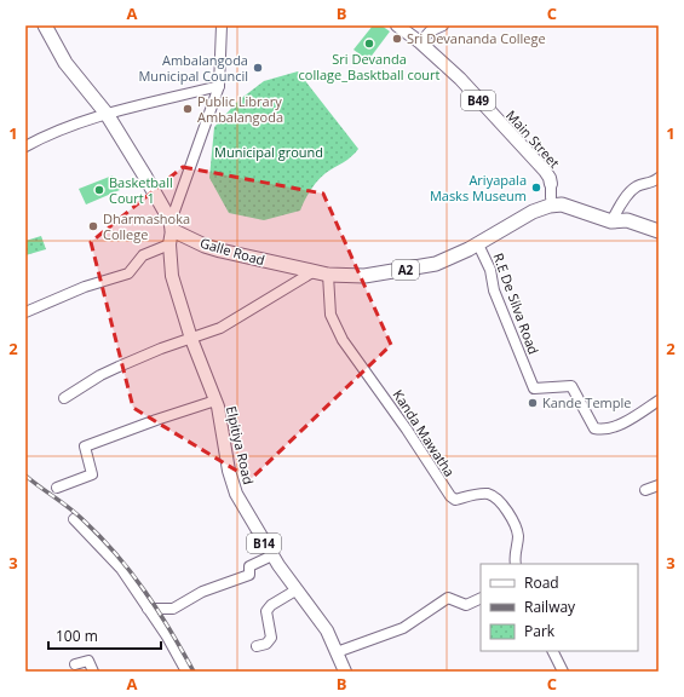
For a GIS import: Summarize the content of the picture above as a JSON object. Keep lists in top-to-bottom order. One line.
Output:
{"streets":{"highway":["Galle Road","A2"],"main road":["B49","Main Street","Elpitiya Road","B14"],"street":["R.E De Silva Road","Kanda Mawatha"]},"crossings":[["Main Street","Galle Road"],["Galle Road","R.E De Silva Road"],["Galle Road","Kanda Mawatha"],["Galle Road","Elpitiya Road"]],"parks":["Municipal ground"],"places":["Sri Devananda College","Sri Devanda collage_Basktball court","Ambalangoda Municipal Council","Public Library Ambalangoda","Ariyapala Masks Museum","Basketball Court 1","Dharmashoka College","Kande Temple"],"legend":["Road","Railway","Park"],"scale_bar":"100 m","grid":{"columns":["A","B","C"],"rows":["1","2","3"]}}
